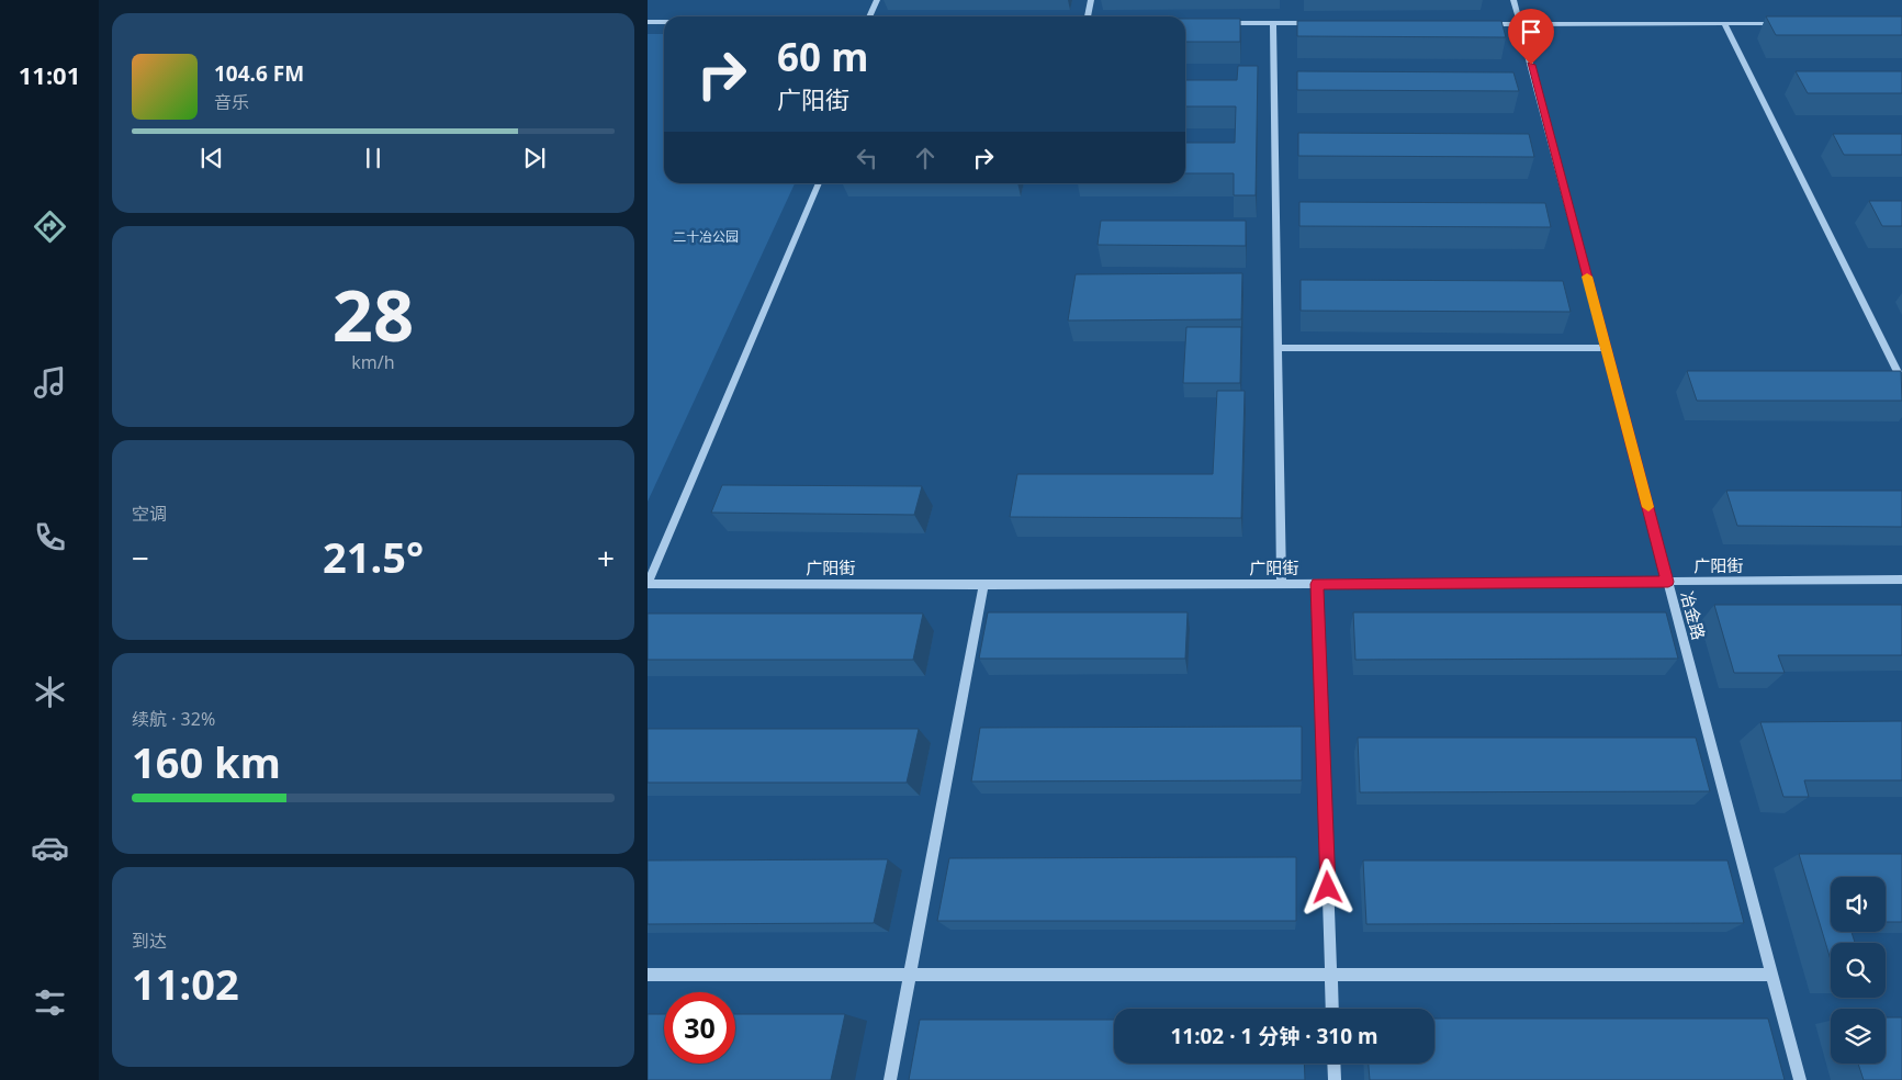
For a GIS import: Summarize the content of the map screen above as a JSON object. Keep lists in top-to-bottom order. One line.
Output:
{"streets":{"street":["广阳街","冶金路"]},"crossings":[["广阳街","冶金路"]],"parks":["二十冶公园"],"page":{"tabs":"11:01","turn":["60 m","广阳街"],"song":["104.6 FM","音乐"],"tile":[["28","km/h"],"空调",["续航 · 32%","160 km"],["到达","11:02"]],"heat":["−","21.5°","+"],"limit":"30","trip":"11:02 · 1 分钟 · 310 m"}}
